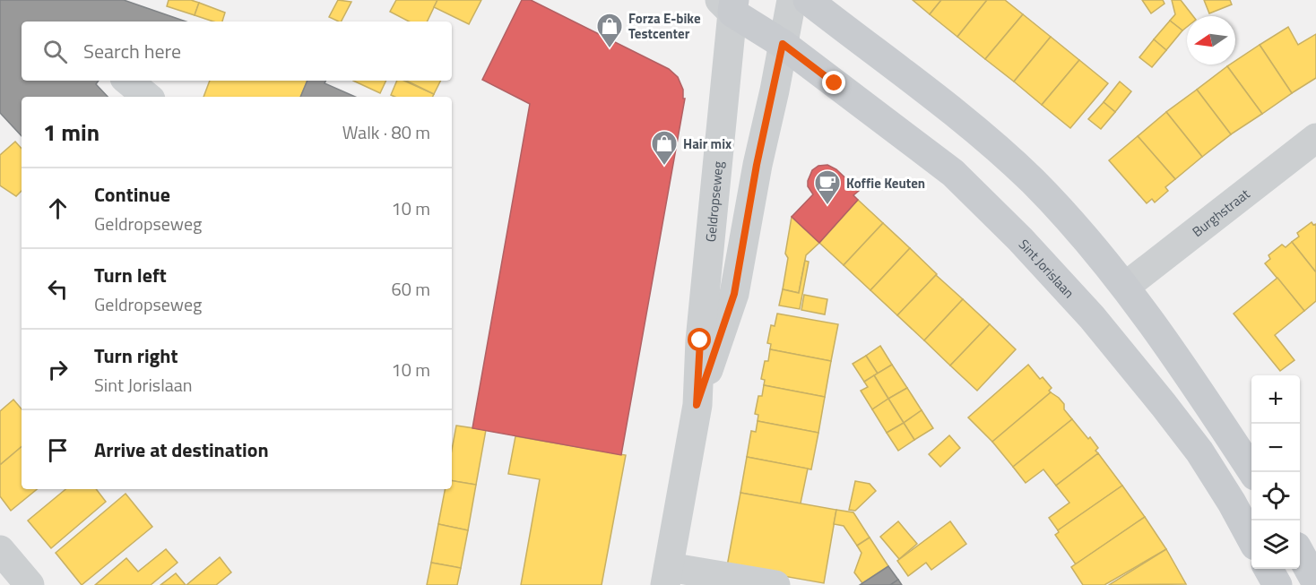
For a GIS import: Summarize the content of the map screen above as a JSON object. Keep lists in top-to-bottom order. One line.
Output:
{"streets":{"main road":["Sint Jorislaan"],"street":["Geldropseweg","Burghstraat"]},"crossings":[["Geldropseweg","Sint Jorislaan"]],"places":{"shop":["Forza E-bike Testcenter","Hair mix"],"cafe":["Koffie Keuten"]},"north":"left","page":{"search":"Search here","heading":["1 min","Walk · 80 m"],"list":[["Continue","Geldropseweg","10 m"],["Turn left","Geldropseweg","60 m"],["Turn right","Sint Jorislaan","10 m"],"Arrive at destination"],"map_buttons":["+","−"]}}
